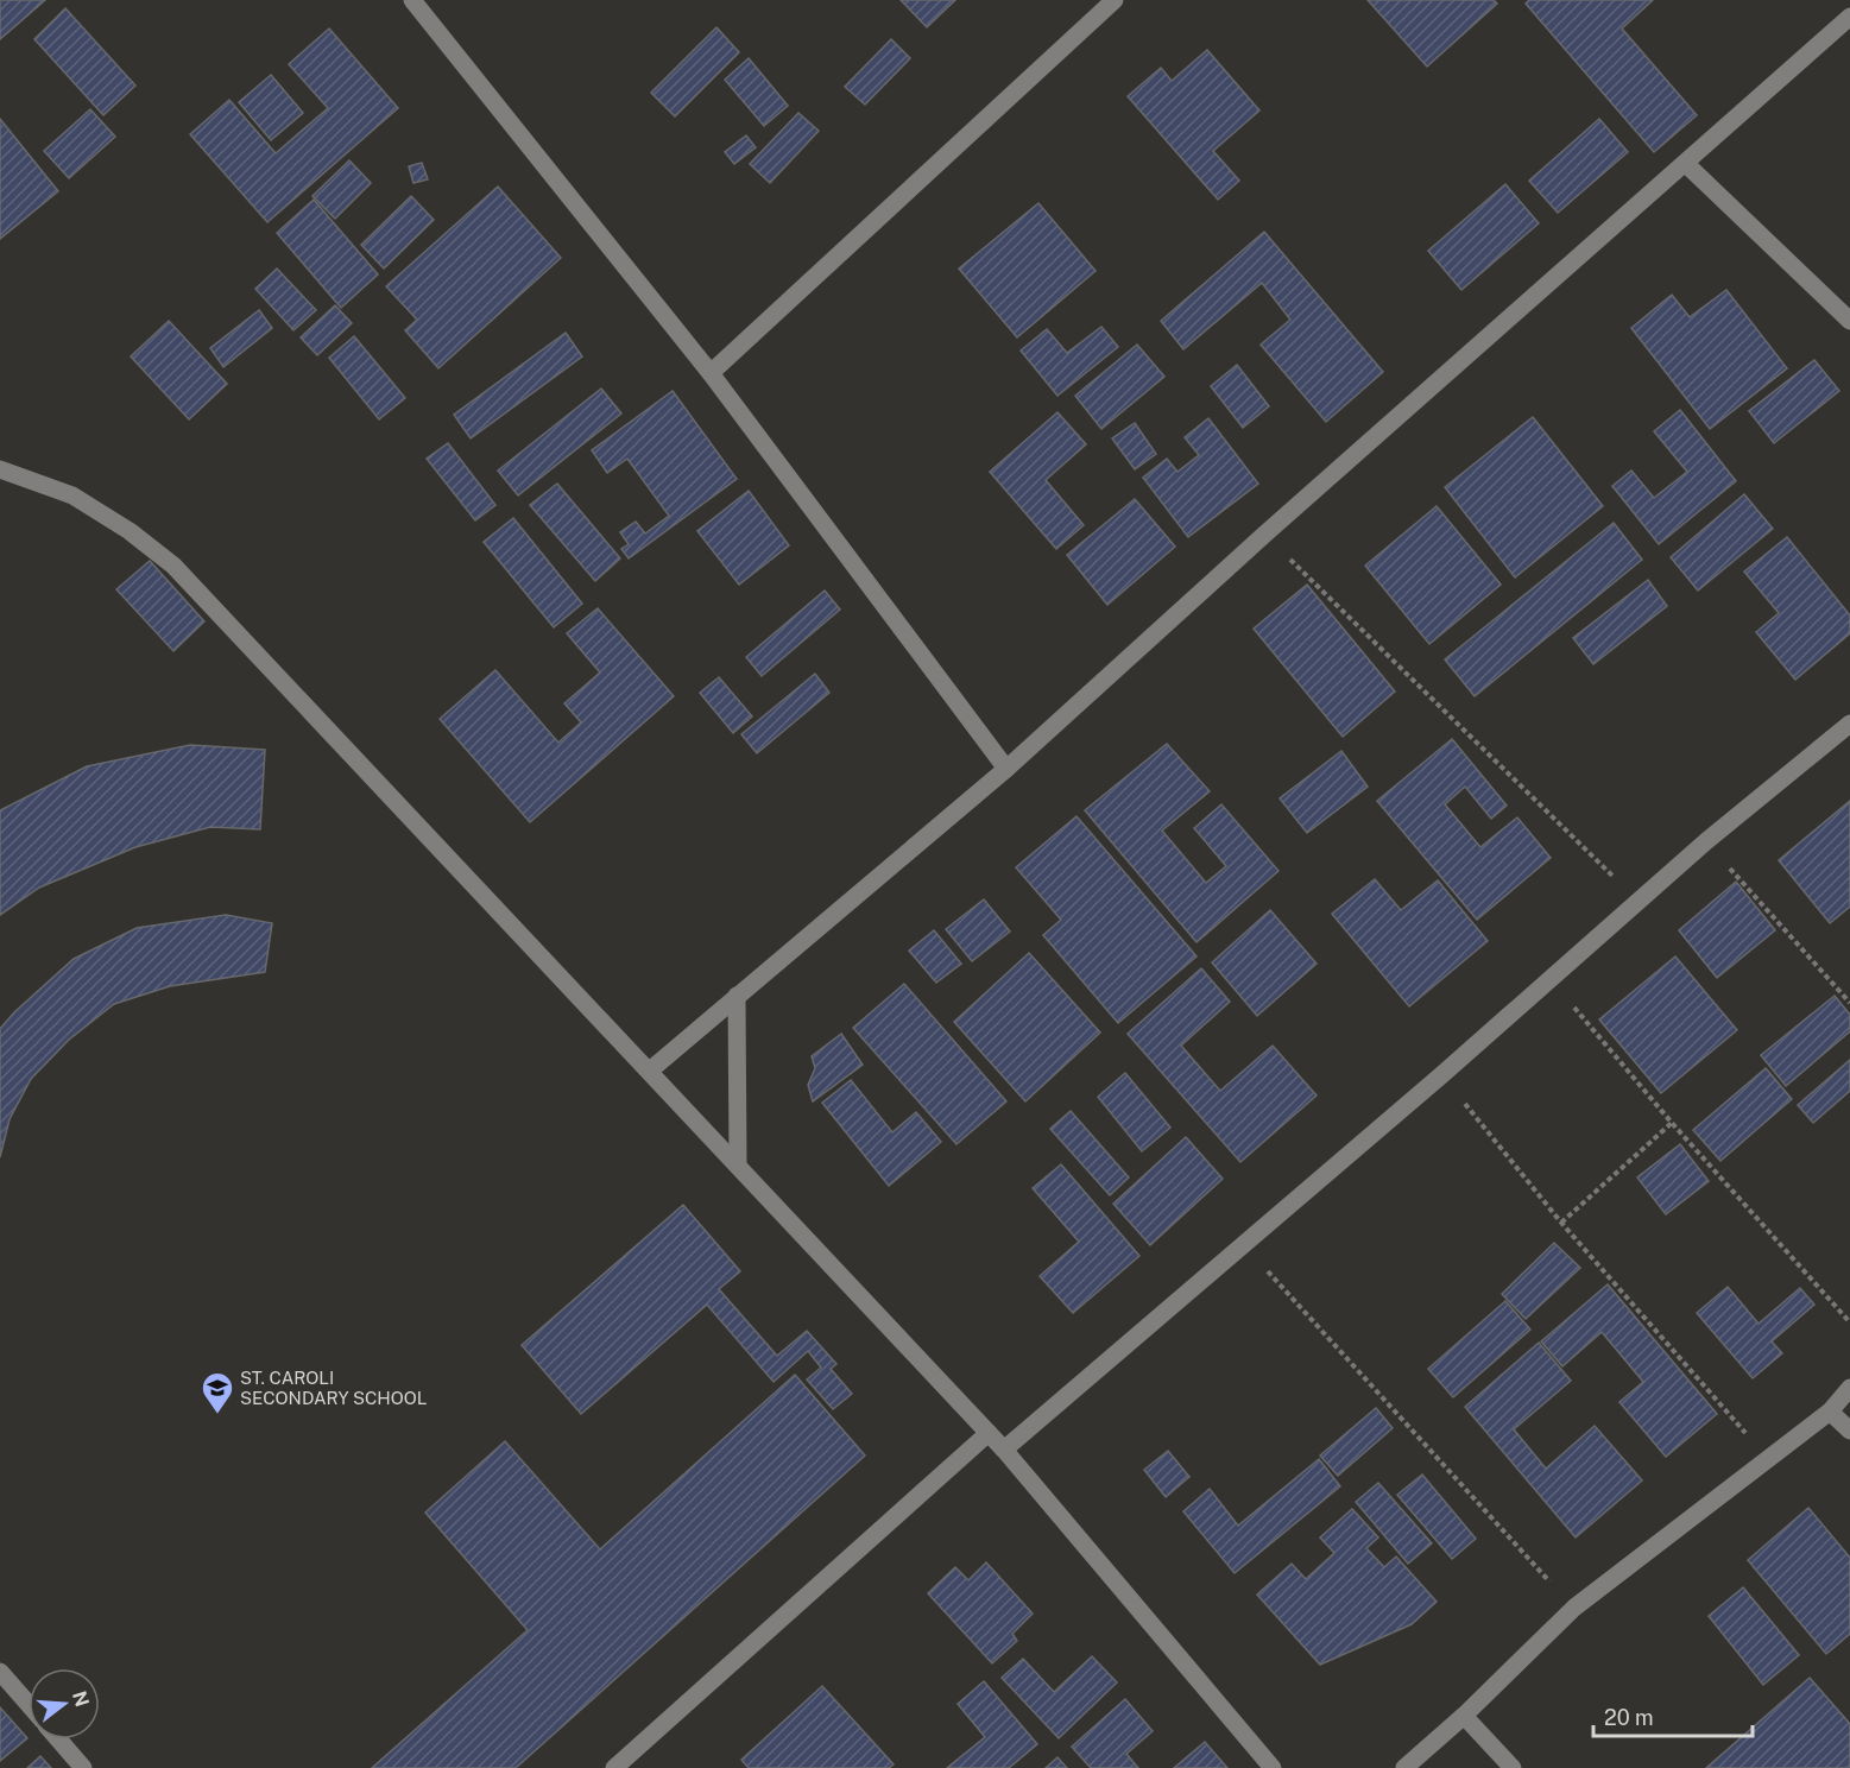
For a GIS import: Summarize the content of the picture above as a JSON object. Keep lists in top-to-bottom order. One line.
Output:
{"places":{"school or university":["ST. CAROLI SECONDARY SCHOOL"]},"scale_bar":"20 m","north":"right"}
